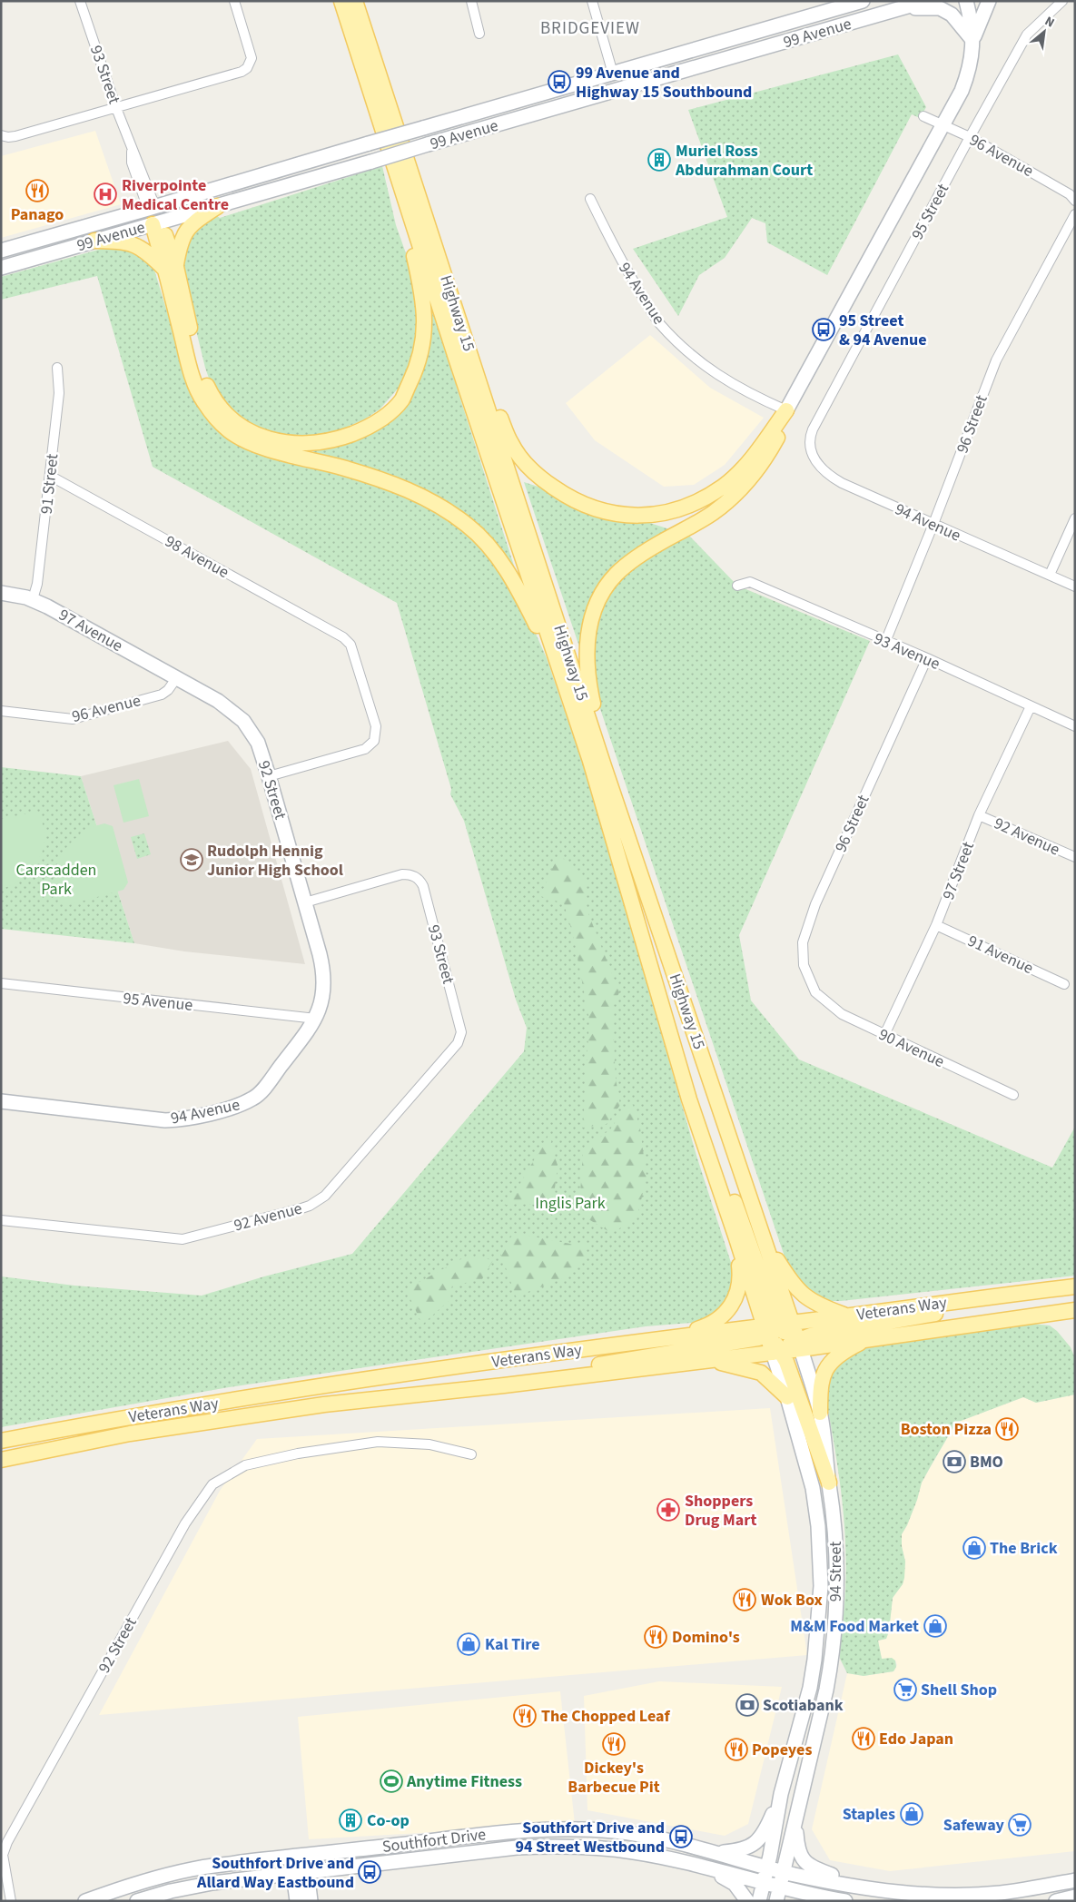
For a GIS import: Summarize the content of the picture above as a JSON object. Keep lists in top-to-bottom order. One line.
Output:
{"streets":{"main road":["99 Avenue","93 Street","95 Street","94 Avenue","Highway 15","97 Avenue","92 Street","Veterans Way","94 Street","Southfort Drive"],"street":["96 Avenue","96 Street","91 Street","98 Avenue","93 Avenue","92 Avenue","97 Street","91 Avenue","95 Avenue","90 Avenue"]},"crossings":[["99 Avenue","93 Street"],["93 Street","92 Street"],["93 Street","92 Avenue"],["96 Avenue","95 Street"],["96 Avenue","97 Avenue"],["96 Avenue","92 Street"],["95 Street","94 Avenue"],["94 Avenue","96 Street"],["94 Avenue","92 Street"],["94 Avenue","95 Avenue"],["Highway 15","Veterans Way"],["96 Street","93 Avenue"],["96 Street","90 Avenue"],["91 Street","98 Avenue"],["91 Street","97 Avenue"],["98 Avenue","92 Street"],["97 Avenue","92 Street"],["93 Avenue","97 Street"],["92 Street","95 Avenue"],["92 Avenue","97 Street"],["97 Street","91 Avenue"],["97 Street","90 Avenue"],["Veterans Way","94 Street"],["94 Street","Southfort Drive"]],"districts":["BRIDGEVIEW"],"parks":["Carscadden Park","Inglis Park"],"places":{"bus stop":["99 Avenue and Highway 15 Southbound","95 Street & 94 Avenue","Southfort Drive and 94 Street Westbound","Southfort Drive and Allard Way Eastbound"],"building":["Muriel Ross Abdurahman Court","Co-op"],"restaurant":["Panago","Boston Pizza","Wok Box","Domino's","The Chopped Leaf","Edo Japan","Dickey's Barbecue Pit","Popeyes"],"hospital":["Riverpointe Medical Centre"],"school or university":["Rudolph Hennig Junior High School"],"bank":["BMO","Scotiabank"],"pharmacy":["Shoppers Drug Mart"],"shop":["The Brick","M&M Food Market","Kal Tire","Staples"],"supermarket":["Shell Shop","Safeway"],"sports":["Anytime Fitness"]},"north":"top right"}
